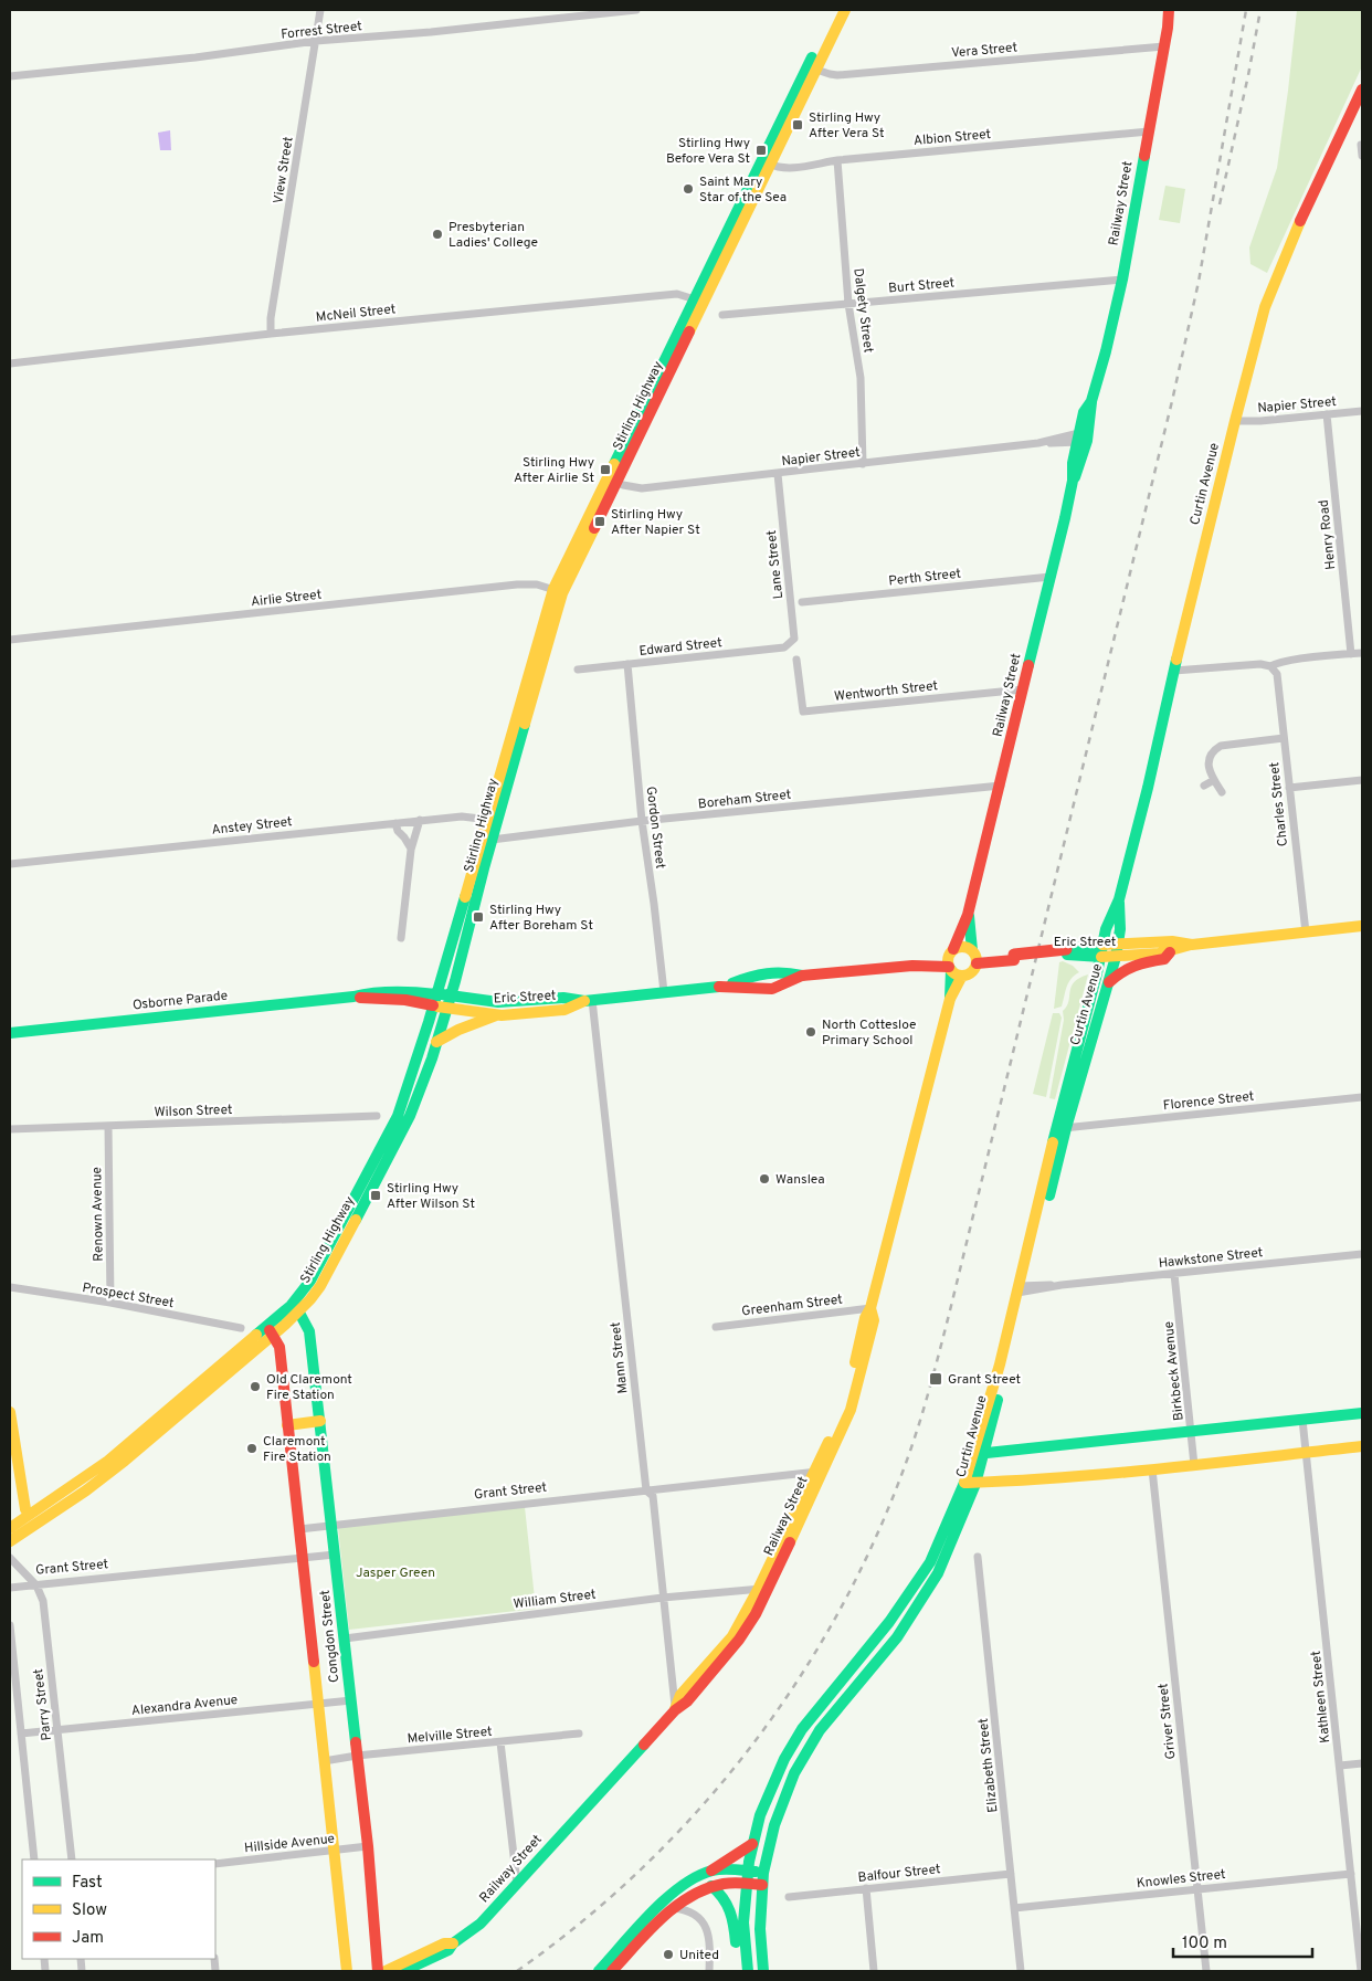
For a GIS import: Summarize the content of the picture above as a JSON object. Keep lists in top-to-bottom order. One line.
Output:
{"streets":{"main road":["Railway Street","Stirling Highway","Curtin Avenue","Eric Street","Osborne Parade","Congdon Street"],"street":["Forrest Street","Vera Street","Albion Street","View Street","Burt Street","Dalgety Street","McNeil Street","Napier Street","Henry Road","Lane Street","Perth Street","Airlie Street","Edward Street","Wentworth Street","Boreham Street","Charles Street","Anstey Street","Gordon Street","Florence Street","Wilson Street","Renown Avenue","Hawkstone Street","Prospect Street","Greenham Street","Mann Street","Birkbeck Avenue","Grant Street","William Street","Kathleen Street","Parry Street","Alexandra Avenue","Griver Street","Melville Street","Elizabeth Street","Hillside Avenue","Balfour Street","Knowles Street"]},"crossings":[["Forrest Street","View Street"],["Vera Street","Railway Street"],["Vera Street","Stirling Highway"],["Albion Street","Railway Street"],["Albion Street","Dalgety Street"],["Albion Street","Stirling Highway"],["View Street","McNeil Street"],["Railway Street","Burt Street"],["Railway Street","Napier Street"],["Railway Street","Perth Street"],["Railway Street","Wentworth Street"],["Railway Street","Boreham Street"],["Railway Street","Eric Street"],["Railway Street","Greenham Street"],["Railway Street","Mann Street"],["Railway Street","Grant Street"],["Railway Street","William Street"],["Burt Street","Dalgety Street"],["Dalgety Street","Napier Street"],["McNeil Street","Stirling Highway"],["Napier Street","Stirling Highway"],["Napier Street","Curtin Avenue"],["Napier Street","Henry Road"],["Napier Street","Lane Street"],["Stirling Highway","Airlie Street"],["Stirling Highway","Boreham Street"],["Stirling Highway","Anstey Street"],["Stirling Highway","Eric Street"],["Stirling Highway","Osborne Parade"],["Stirling Highway","Congdon Street"],["Curtin Avenue","Eric Street"],["Curtin Avenue","Florence Street"],["Curtin Avenue","Hawkstone Street"],["Lane Street","Edward Street"],["Edward Street","Gordon Street"],["Boreham Street","Gordon Street"],["Charles Street","Eric Street"],["Gordon Street","Eric Street"],["Eric Street","Osborne Parade"],["Eric Street","Mann Street"],["Wilson Street","Renown Avenue"],["Renown Avenue","Prospect Street"],["Hawkstone Street","Birkbeck Avenue"],["Mann Street","Grant Street"],["Mann Street","William Street"],["Grant Street","Congdon Street"],["Grant Street","Parry Street"],["William Street","Congdon Street"],["Congdon Street","Alexandra Avenue"],["Congdon Street","Melville Street"],["Congdon Street","Hillside Avenue"],["Kathleen Street","Knowles Street"],["Parry Street","Alexandra Avenue"],["Griver Street","Knowles Street"],["Elizabeth Street","Balfour Street"],["Elizabeth Street","Knowles Street"]],"parks":["Jasper Green"],"places":{"transit":["Stirling Hwy After Vera St","Stirling Hwy Before Vera St","Stirling Hwy After Airlie St","Stirling Hwy After Napier St","Stirling Hwy After Boreham St","Stirling Hwy After Wilson St","Grant Street"],"other":["Saint Mary Star of the Sea","Presbyterian Ladies' College","North Cottesloe Primary School","Wanslea","Old Claremont Fire Station","Claremont Fire Station","United"]},"legend":["Fast","Slow","Jam"],"scale_bar":"100 m"}
